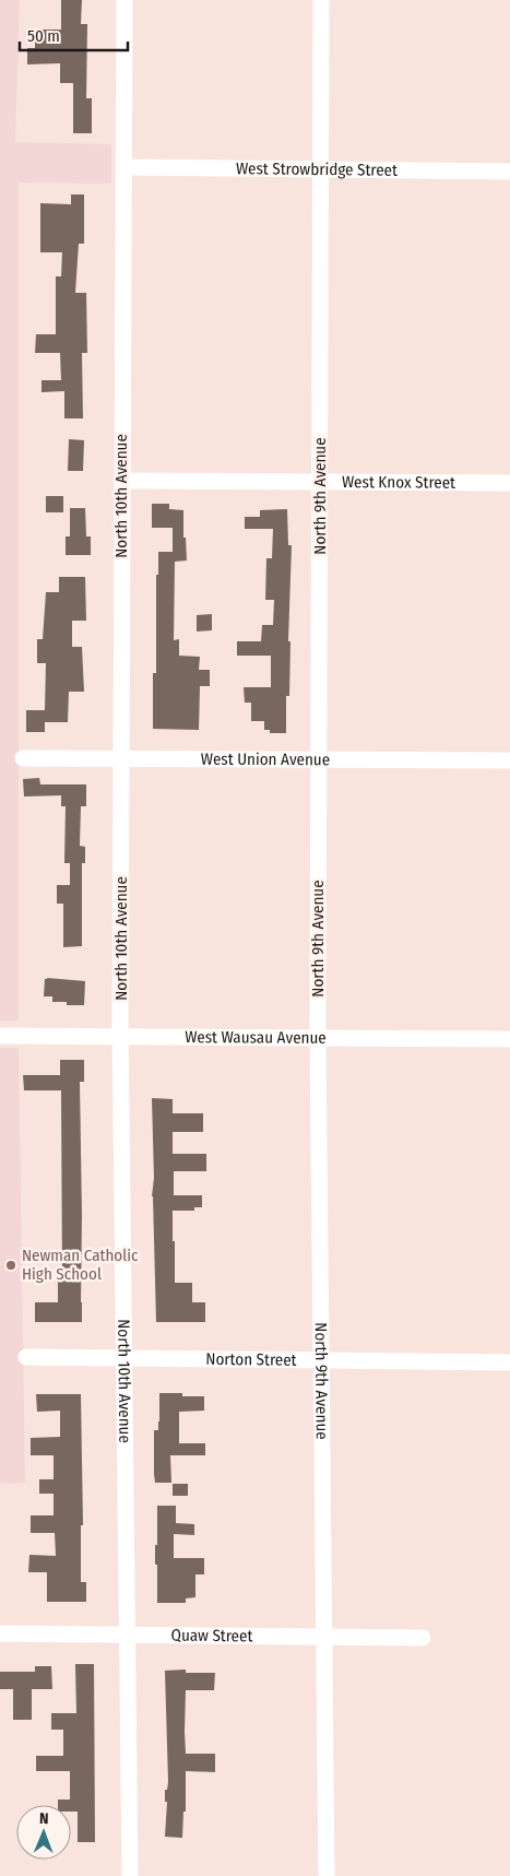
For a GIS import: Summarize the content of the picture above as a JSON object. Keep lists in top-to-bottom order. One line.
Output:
{"streets":{"street":["West Strowbridge Street","West Knox Street","North 10th Avenue","North 9th Avenue","West Union Avenue","West Wausau Avenue","Norton Street","Quaw Street"]},"crossings":[["West Strowbridge Street","North 10th Avenue"],["West Strowbridge Street","North 9th Avenue"],["West Knox Street","North 10th Avenue"],["West Knox Street","North 9th Avenue"],["North 10th Avenue","West Union Avenue"],["North 10th Avenue","West Wausau Avenue"],["North 10th Avenue","Norton Street"],["North 10th Avenue","Quaw Street"],["North 9th Avenue","West Union Avenue"],["North 9th Avenue","West Wausau Avenue"],["North 9th Avenue","Norton Street"],["North 9th Avenue","Quaw Street"]],"places":["Newman Catholic High School"],"scale_bar":"50 m","north":"top"}
